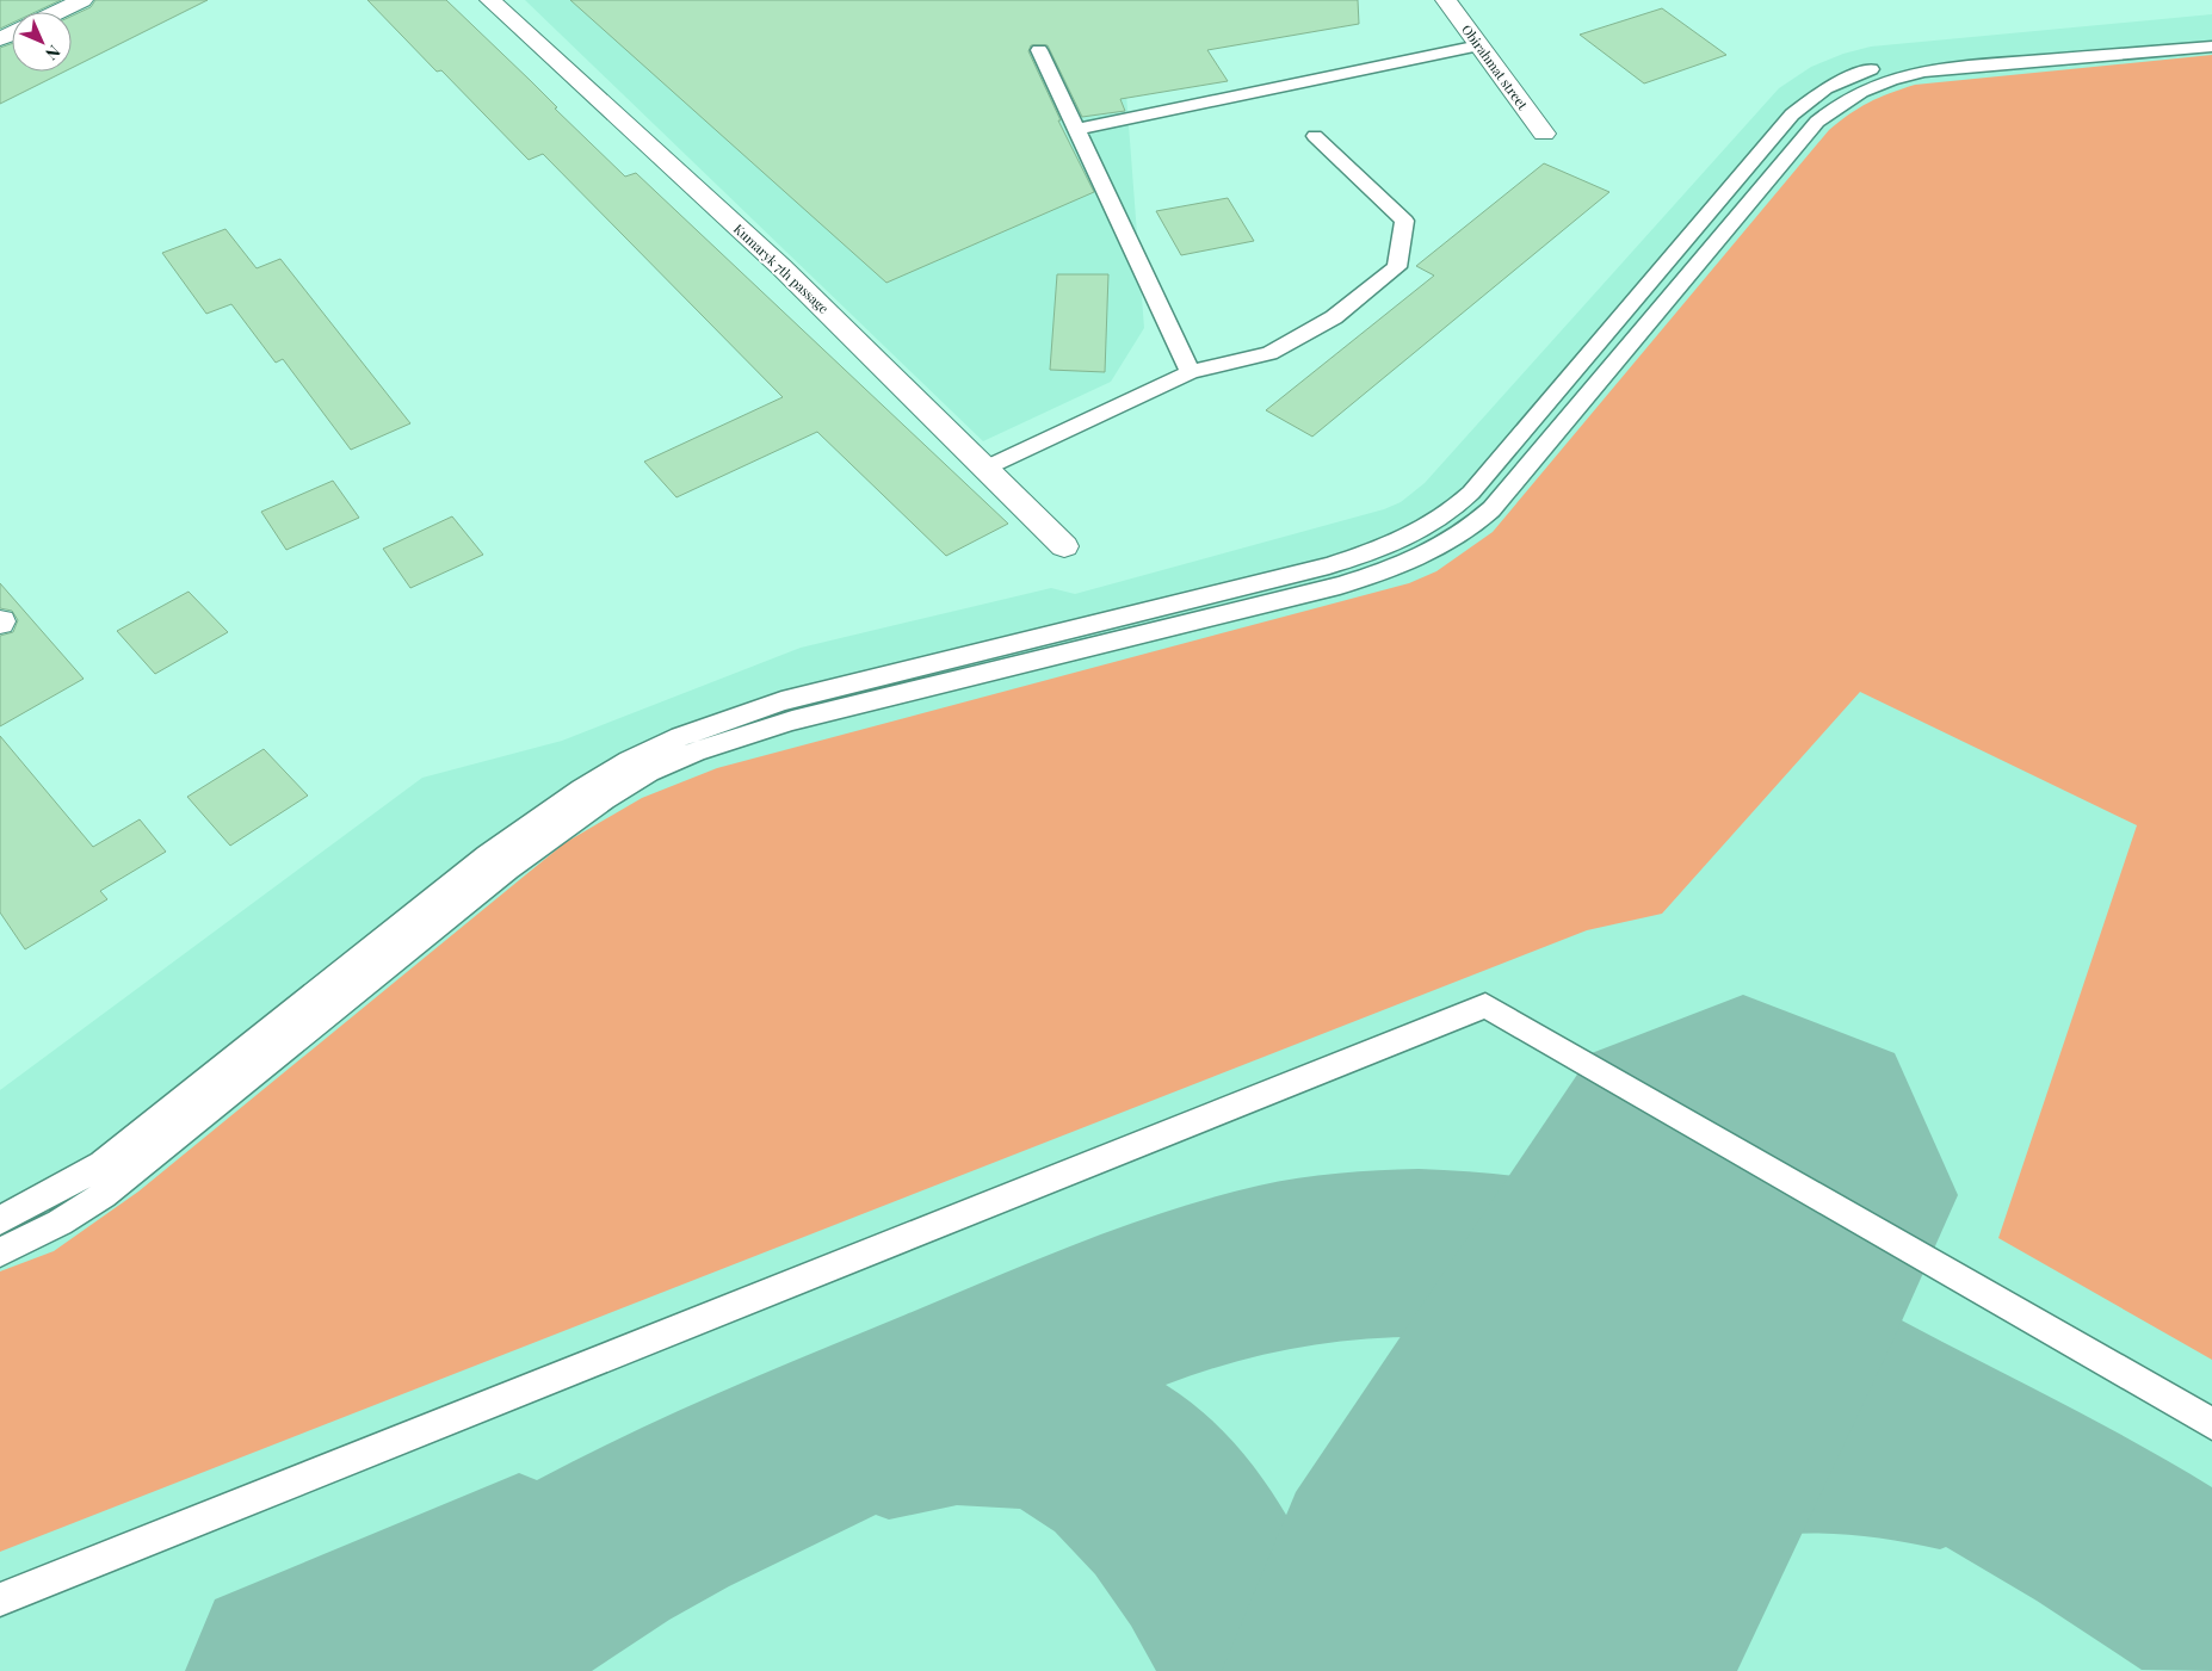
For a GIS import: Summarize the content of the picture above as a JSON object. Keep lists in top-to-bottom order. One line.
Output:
{"streets":{"street":["Obirahmat street","Kumaryk 7th passage"]},"north":"bottom right"}
